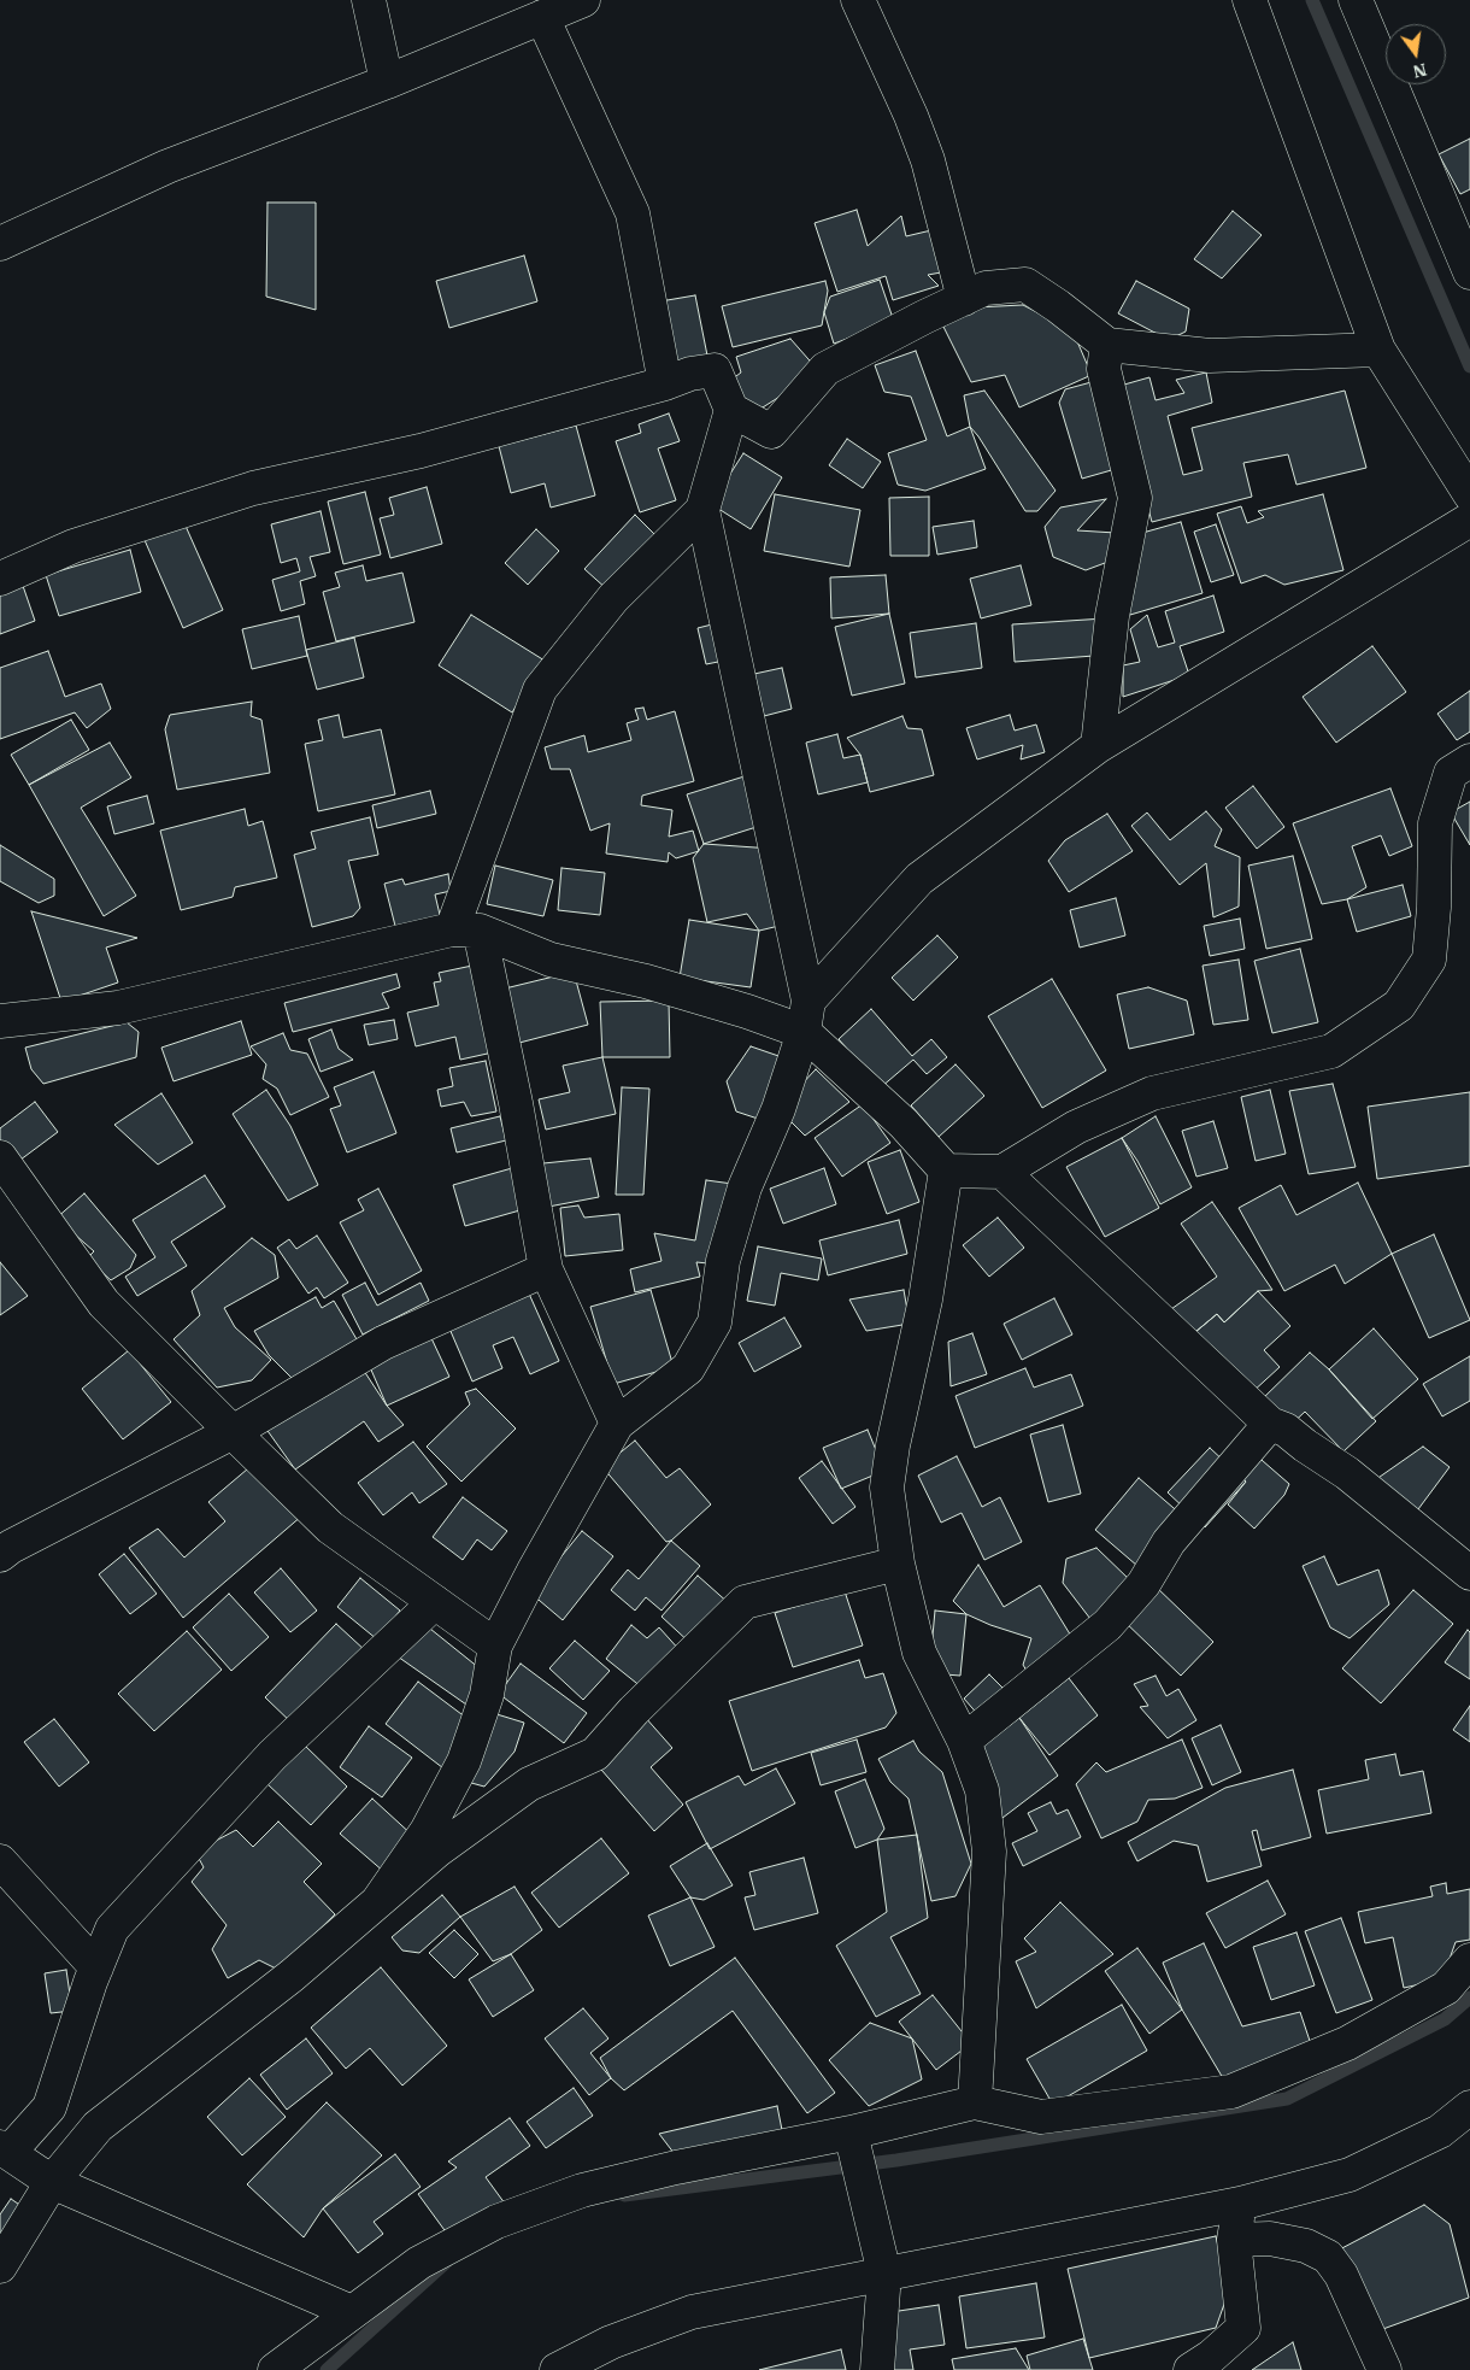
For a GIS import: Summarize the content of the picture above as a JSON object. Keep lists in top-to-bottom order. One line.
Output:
{"north":"bottom"}
